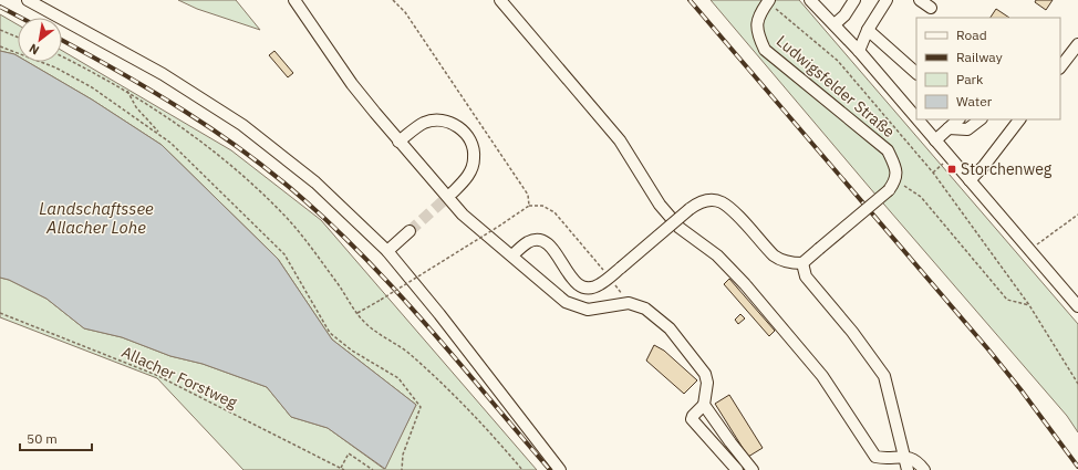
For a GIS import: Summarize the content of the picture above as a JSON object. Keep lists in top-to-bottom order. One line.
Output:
{"streets":{"street":["Ludwigsfelder Straße"],"path":["Allacher Forstweg"]},"water":["Landschaftssee Allacher Lohe"],"places":{"transit":["Storchenweg"]},"legend":["Road","Railway","Park","Water"],"scale_bar":"50 m","north":"bottom left"}
